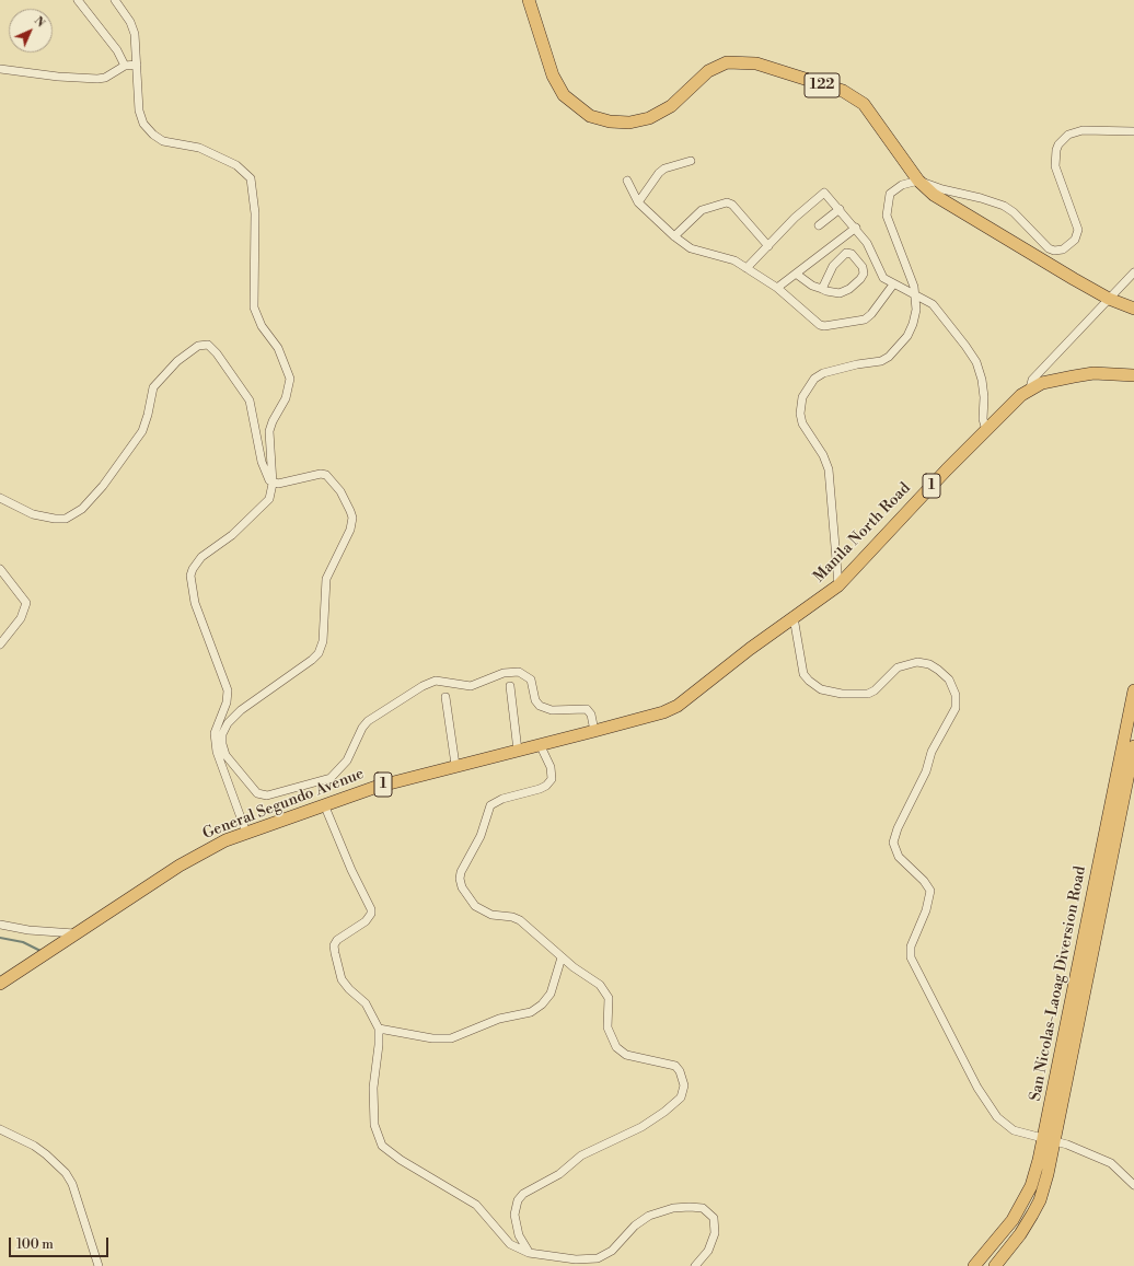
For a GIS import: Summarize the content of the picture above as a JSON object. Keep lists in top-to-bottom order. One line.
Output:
{"streets":{"main road":["122","1","Manila North Road","General Segundo Avenue","San Nicolas-Laoag Diversion Road"]},"crossings":[["Manila North Road","General Segundo Avenue"]],"scale_bar":"100 m","north":"top right"}
